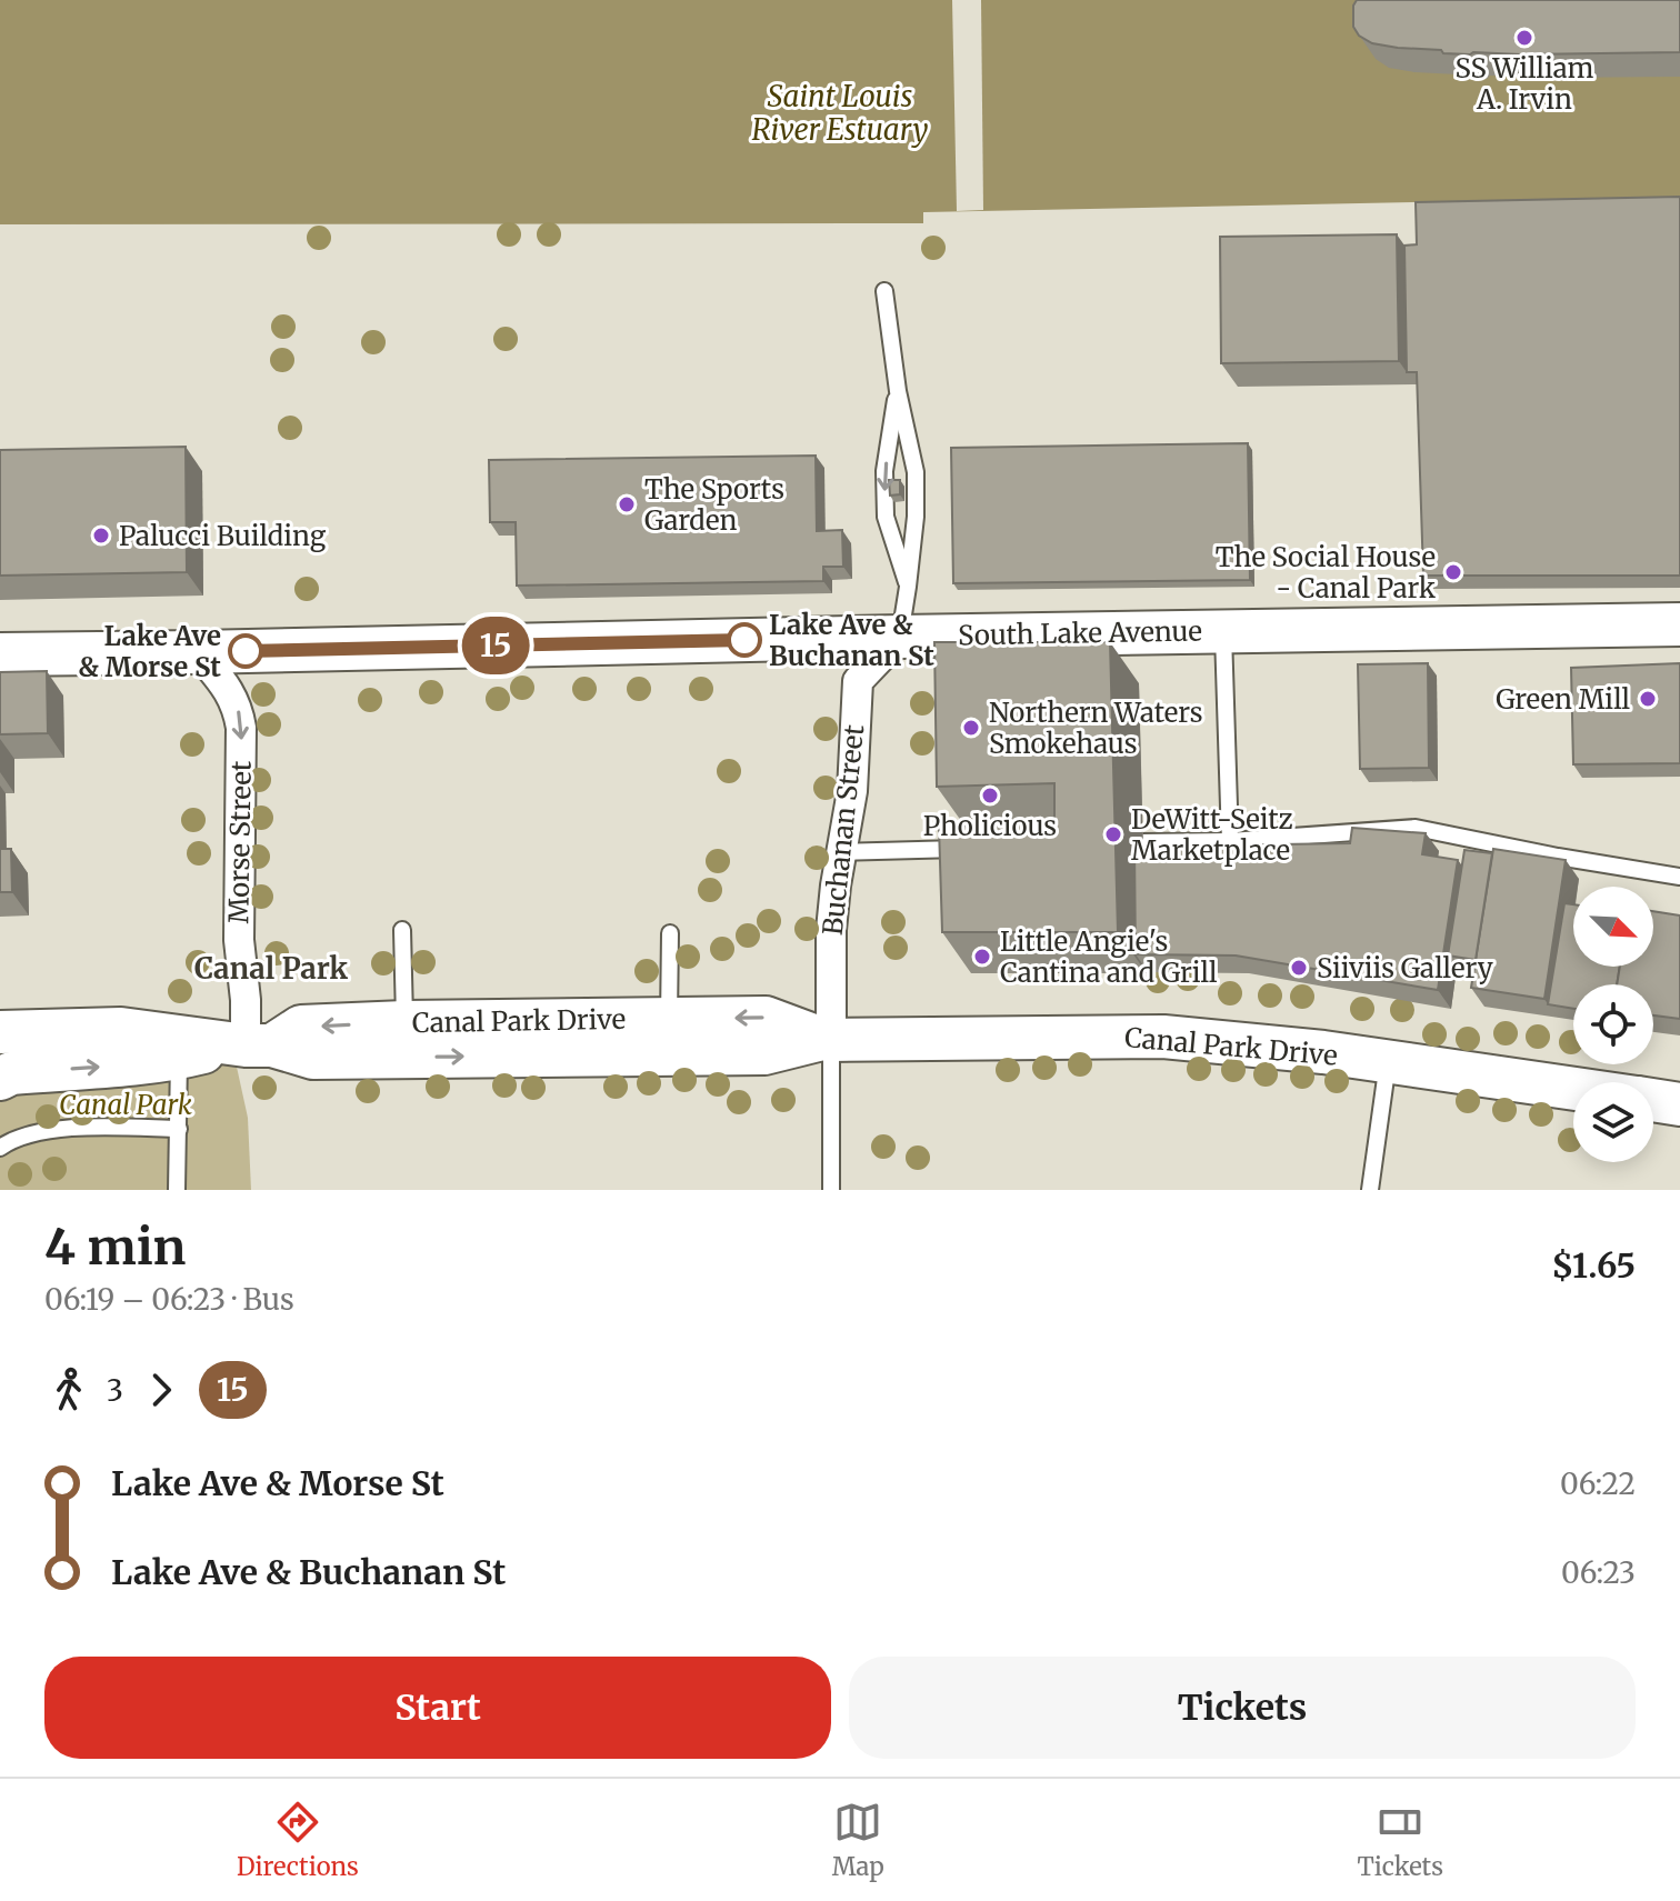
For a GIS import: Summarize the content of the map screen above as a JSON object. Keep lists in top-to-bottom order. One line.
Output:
{"streets":{"street":["South Lake Avenue","Buchanan Street","Morse Street","Canal Park Drive"]},"crossings":[["South Lake Avenue","Buchanan Street"],["South Lake Avenue","Morse Street"],["Buchanan Street","Canal Park Drive"],["Morse Street","Canal Park Drive"]],"one_way":["Morse Street"],"districts":["Canal Park"],"water":["Saint Louis River Estuary"],"parks":["Canal Park"],"places":["SS William A. Irvin","The Sports Garden","Palucci Building","The Social House - Canal Park","Lake Ave & Buchanan St","Lake Ave & Morse St","Green Mill","Northern Waters Smokehaus","Pholicious","DeWitt-Seitz Marketplace","Little Angie's Cantina and Grill","Siiviis Gallery"],"lines":["bus line 15"],"north":"bottom right","page":{"on_map":"15","heading":["4 min","06:19 – 06:23 · Bus","$1.65"],"legs":["3","15"],"list":[{"name":"Lake Ave & Morse St","value":"06:22"},{"name":"Lake Ave & Buchanan St","value":"06:23"}],"buttons":["Start","Tickets"],"tabs":["Directions","Map","Tickets"]}}
